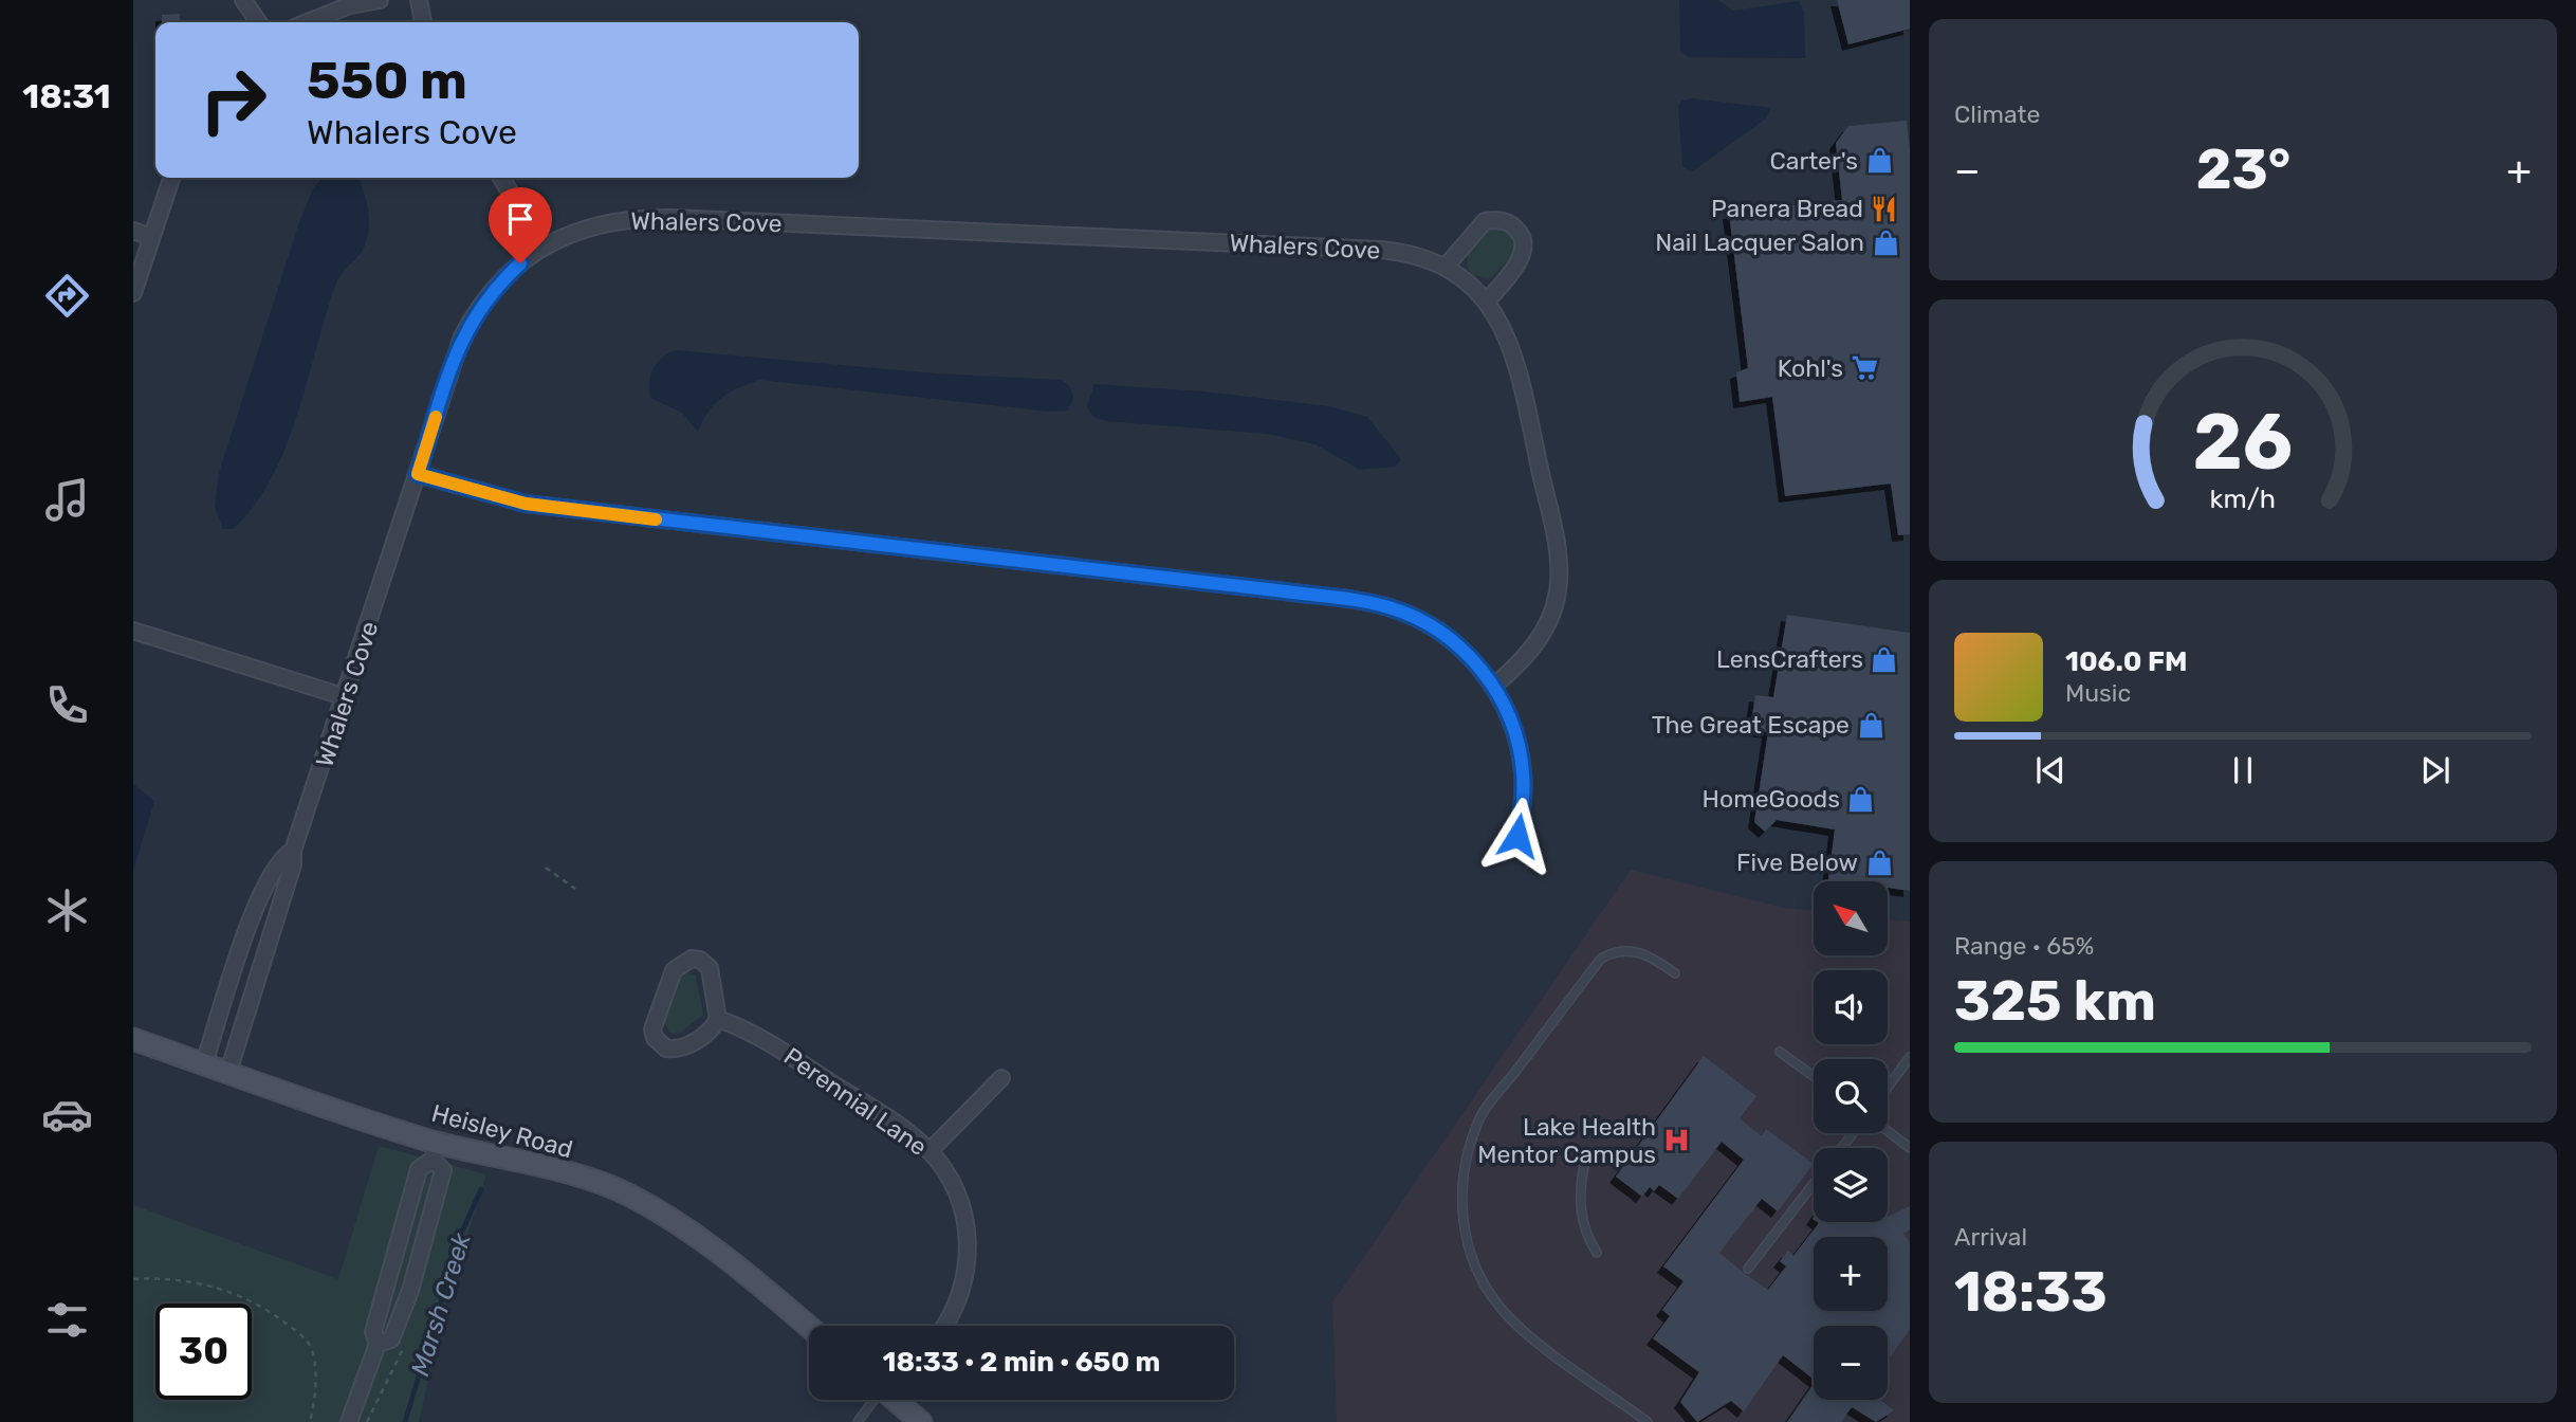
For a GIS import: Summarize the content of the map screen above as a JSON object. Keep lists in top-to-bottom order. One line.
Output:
{"streets":{"street":["Whalers Cove","Perennial Lane","Heisley Road"]},"crossings":[["Whalers Cove","Heisley Road"]],"water":["Marsh Creek"],"places":{"shop":["Carter's","Nail Lacquer Salon","LensCrafters","The Great Escape","HomeGoods","Five Below"],"restaurant":["Panera Bread"],"supermarket":["Kohl's"],"hospital":["Lake Health Mentor Campus"]},"north":"top left","page":{"tabs":"18:31","tile":["Climate",["Range · 65%","325 km"],["Arrival","18:33"]],"turn":["550 m","Whalers Cove"],"heat":["−","23°","+"],"song":["106.0 FM","Music"],"map_buttons":["+","−"],"limit":"30","trip":"18:33 · 2 min · 650 m","gauge":["26","km/h"]}}
